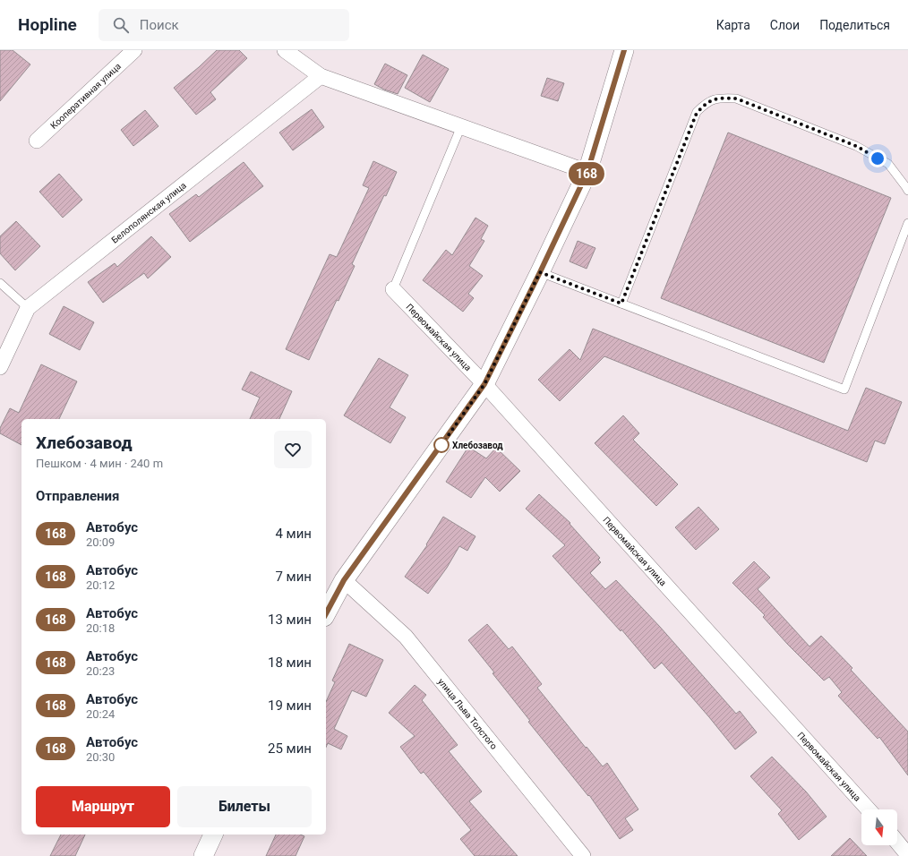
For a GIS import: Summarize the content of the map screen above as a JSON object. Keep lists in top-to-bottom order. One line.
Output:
{"streets":{"street":["Кооперативная улица","Белополянская улица","Первомайская улица","улица Льва Толстого"]},"places":["Хлебозавод"],"lines":["bus line 168"],"north":"bottom","page":{"header":"Hopline","search":"Поиск","nav":["Карта","Слои","Поделиться"],"on_map":"168","heading":[["Хлебозавод","Пешком · 4 мин · 240 m"],"Отправления"],"list":[{"mark":"168","name":"Автобус","note":"20:09","value":"4 мин"},{"mark":"168","name":"Автобус","note":"20:12","value":"7 мин"},{"mark":"168","name":"Автобус","note":"20:18","value":"13 мин"},{"mark":"168","name":"Автобус","note":"20:23","value":"18 мин"},{"mark":"168","name":"Автобус","note":"20:24","value":"19 мин"},{"mark":"168","name":"Автобус","note":"20:30","value":"25 мин"}],"buttons":["Маршрут","Билеты"]}}
